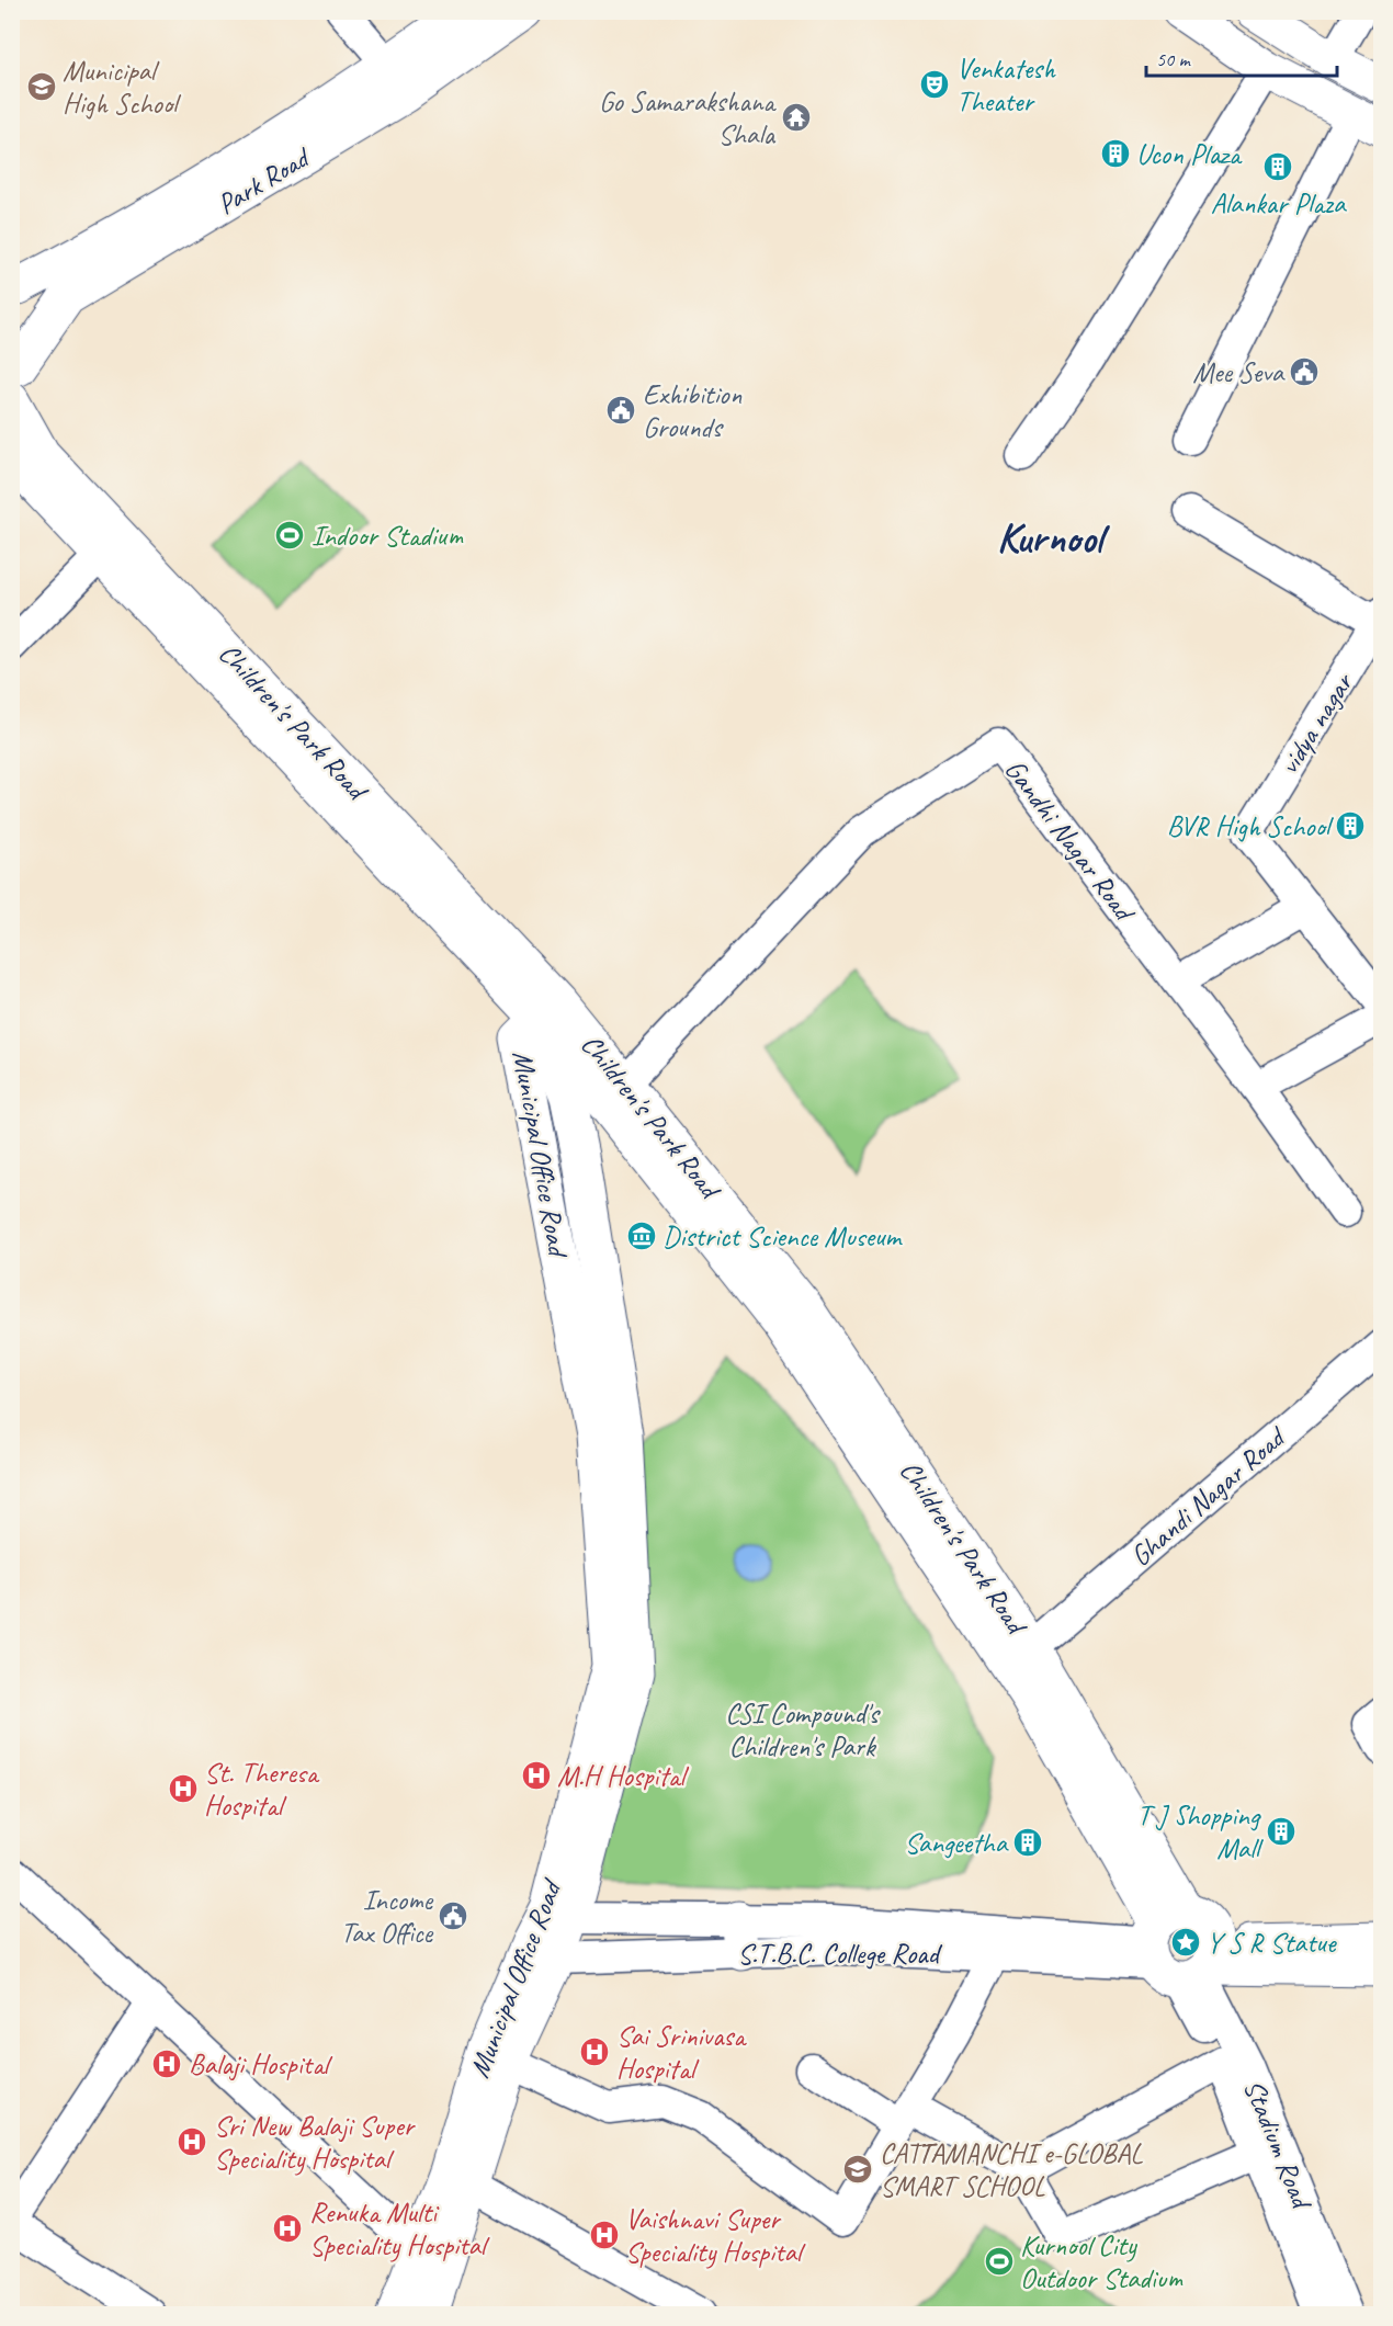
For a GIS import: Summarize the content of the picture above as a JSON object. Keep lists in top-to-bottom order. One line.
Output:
{"streets":{"main road":["Park Road","Children's Park Road","Municipal Office Road","S.T.B.C. College Road"],"street":["vidya nagar","Gandhi Nagar Road","Ghandi Nagar Road","Stadium Road"]},"crossings":[["Park Road","Children's Park Road"],["Children's Park Road","Gandhi Nagar Road"],["Children's Park Road","Municipal Office Road"],["Children's Park Road","Ghandi Nagar Road"],["Children's Park Road","S.T.B.C. College Road"],["Children's Park Road","Stadium Road"],["Municipal Office Road","S.T.B.C. College Road"],["S.T.B.C. College Road","Stadium Road"]],"districts":["Kurnool"],"parks":["CSI Compound's Children's Park"],"places":{"theatre":["Venkatesh Theater"],"school or university":["Municipal High School","CATTAMANCHI e-GLOBAL SMART SCHOOL"],"temple":["Go Samarakshana Shala"],"building":["Ucon Plaza","Alankar Plaza","BVR High School","T J Shopping Mall","Sangeetha"],"public building":["Mee Seva","Exhibition Grounds","Income Tax Office"],"sports":["Indoor Stadium","Kurnool City Outdoor Stadium"],"museum":["District Science Museum"],"hospital":["M.H Hospital","St. Theresa Hospital","Sai Srinivasa Hospital","Balaji Hospital","Sri New Balaji Super Speciality Hospital","Renuka Multi Speciality Hospital","Vaishnavi Super Speciality Hospital"],"place":["Y S R Statue"]},"scale_bar":"50 m"}
